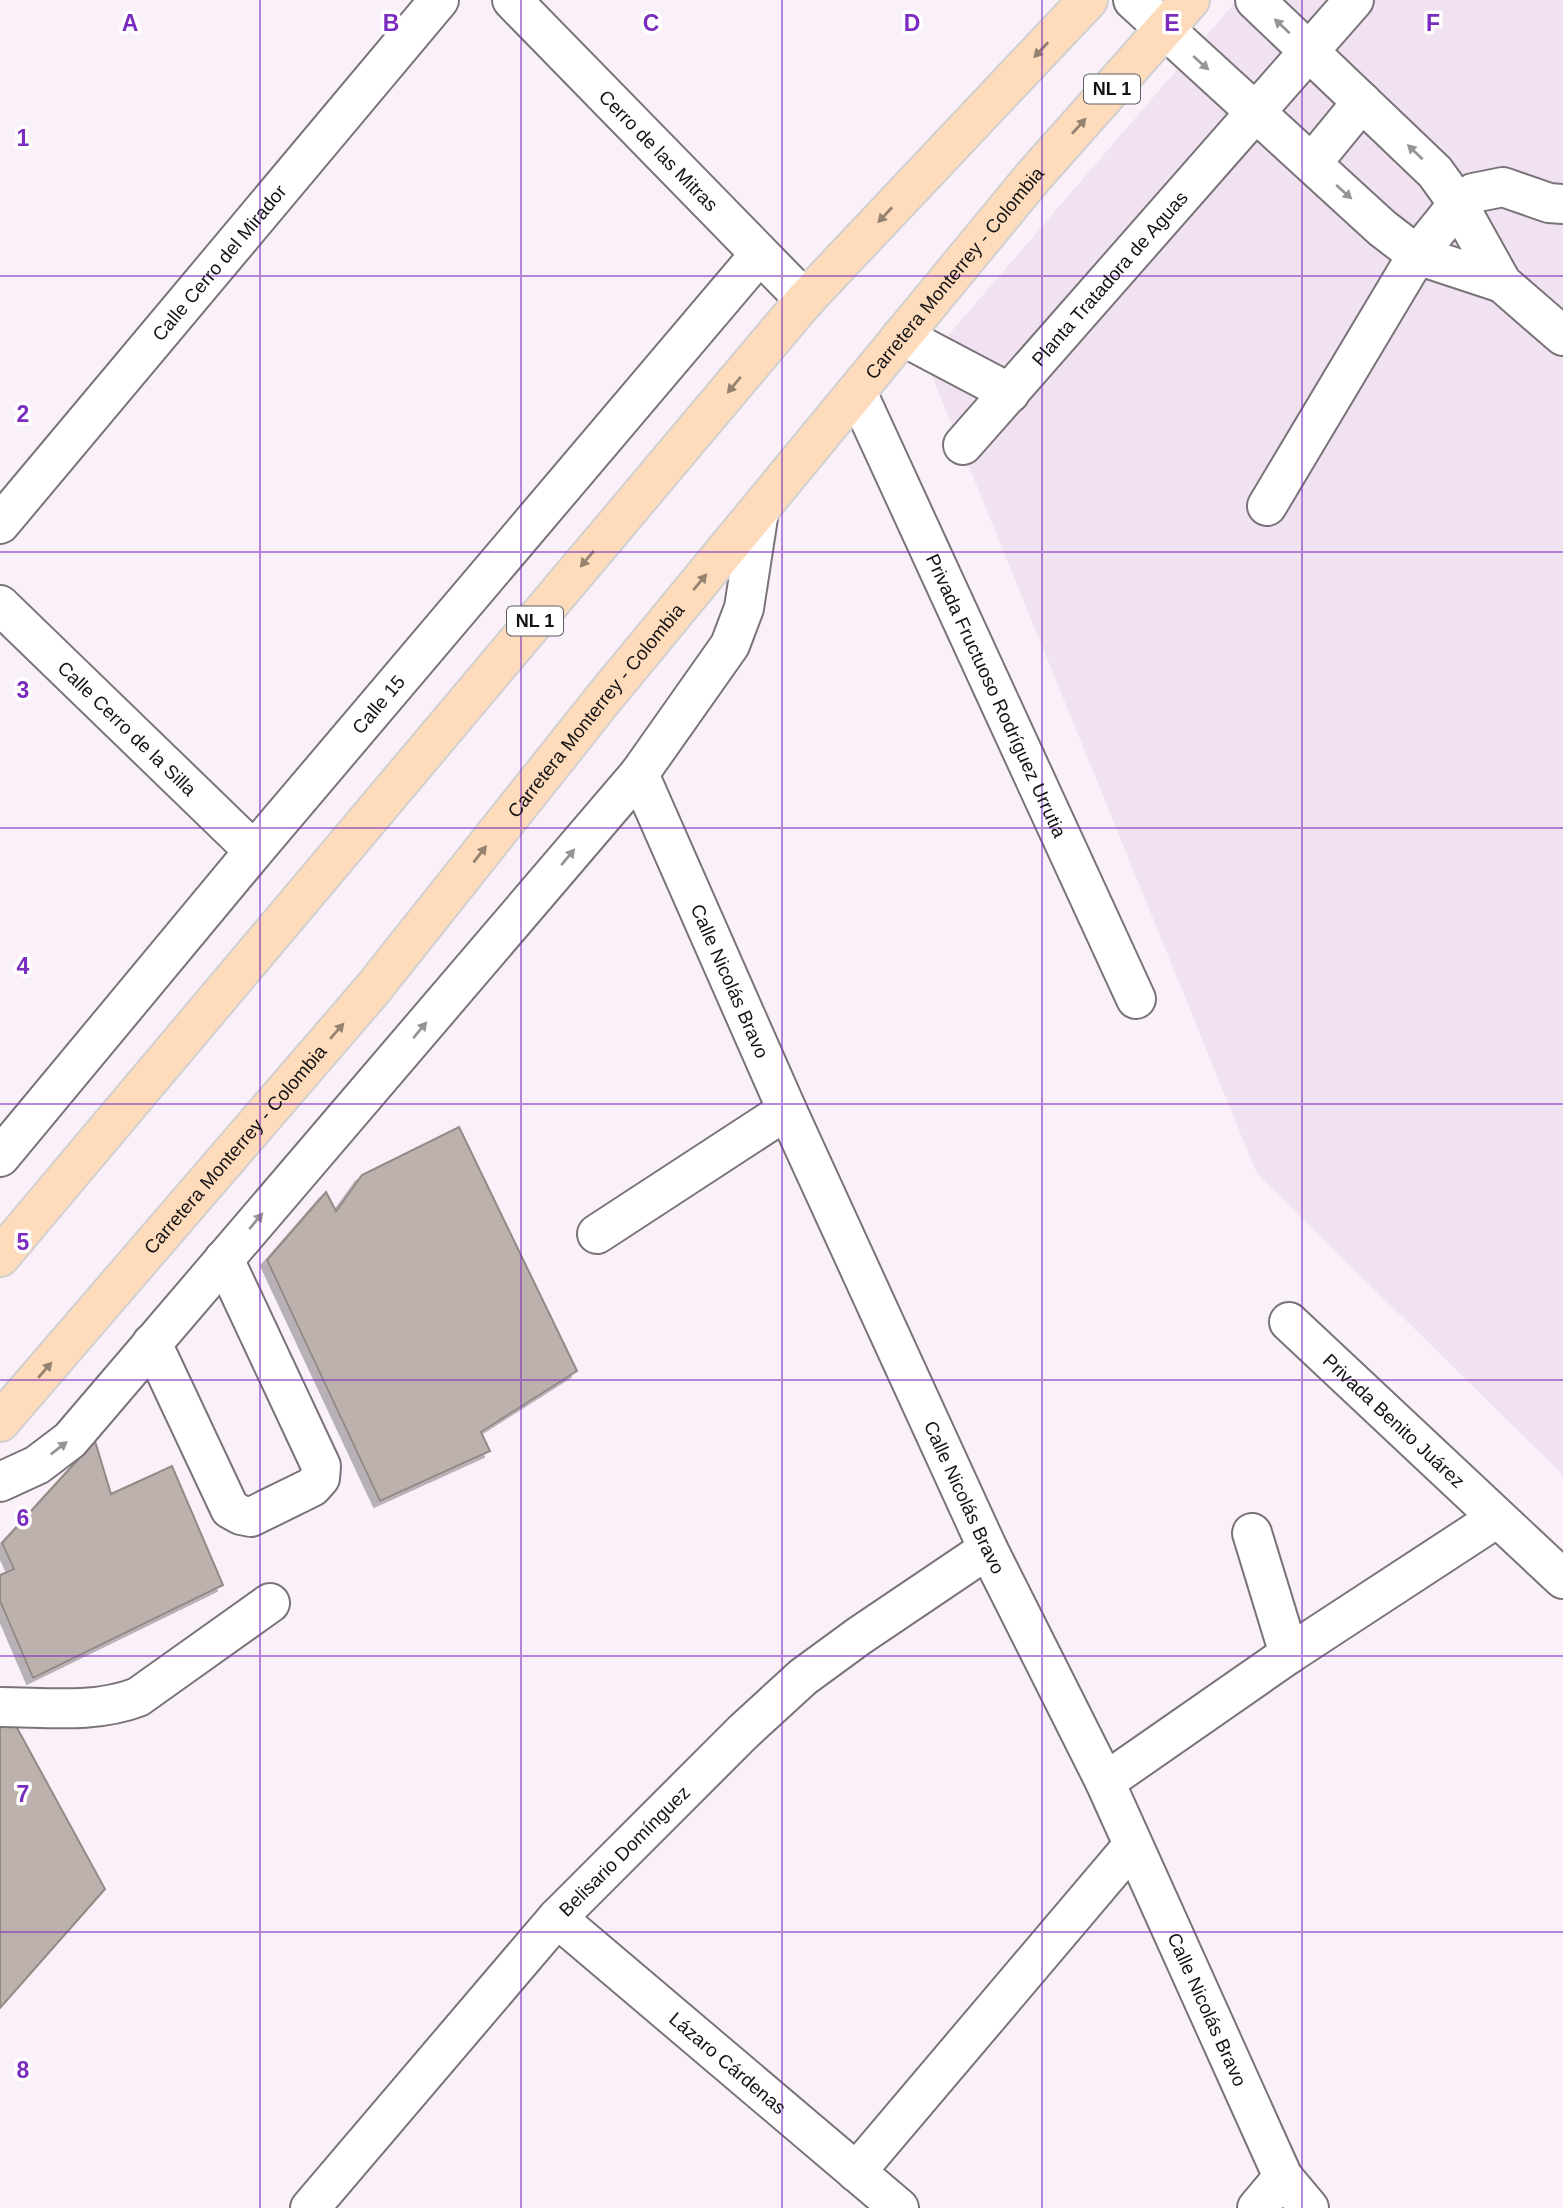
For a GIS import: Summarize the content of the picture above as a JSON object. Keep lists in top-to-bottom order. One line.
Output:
{"streets":{"main road":["NL 1","Carretera Monterrey - Colombia"],"street":["Cerro de las Mitras","Calle Cerro del Mirador","Planta Tratadora de Aguas","Privada Fructuoso Rodríguez Urrutia","Calle 15","Calle Cerro de la Silla","Calle Nicolás Bravo","Privada Benito Juárez","Belisario Domínguez","Lázaro Cárdenas"]},"crossings":[["NL 1","Cerro de las Mitras"],["Cerro de las Mitras","Calle 15"],["Carretera Monterrey - Colombia","Privada Fructuoso Rodríguez Urrutia"],["Calle 15","Calle Cerro de la Silla"],["Calle Nicolás Bravo","Belisario Domínguez"],["Belisario Domínguez","Lázaro Cárdenas"]],"grid":{"columns":["A","B","C","D","E","F"],"rows":["1","2","3","4","5","6","7","8"]}}
